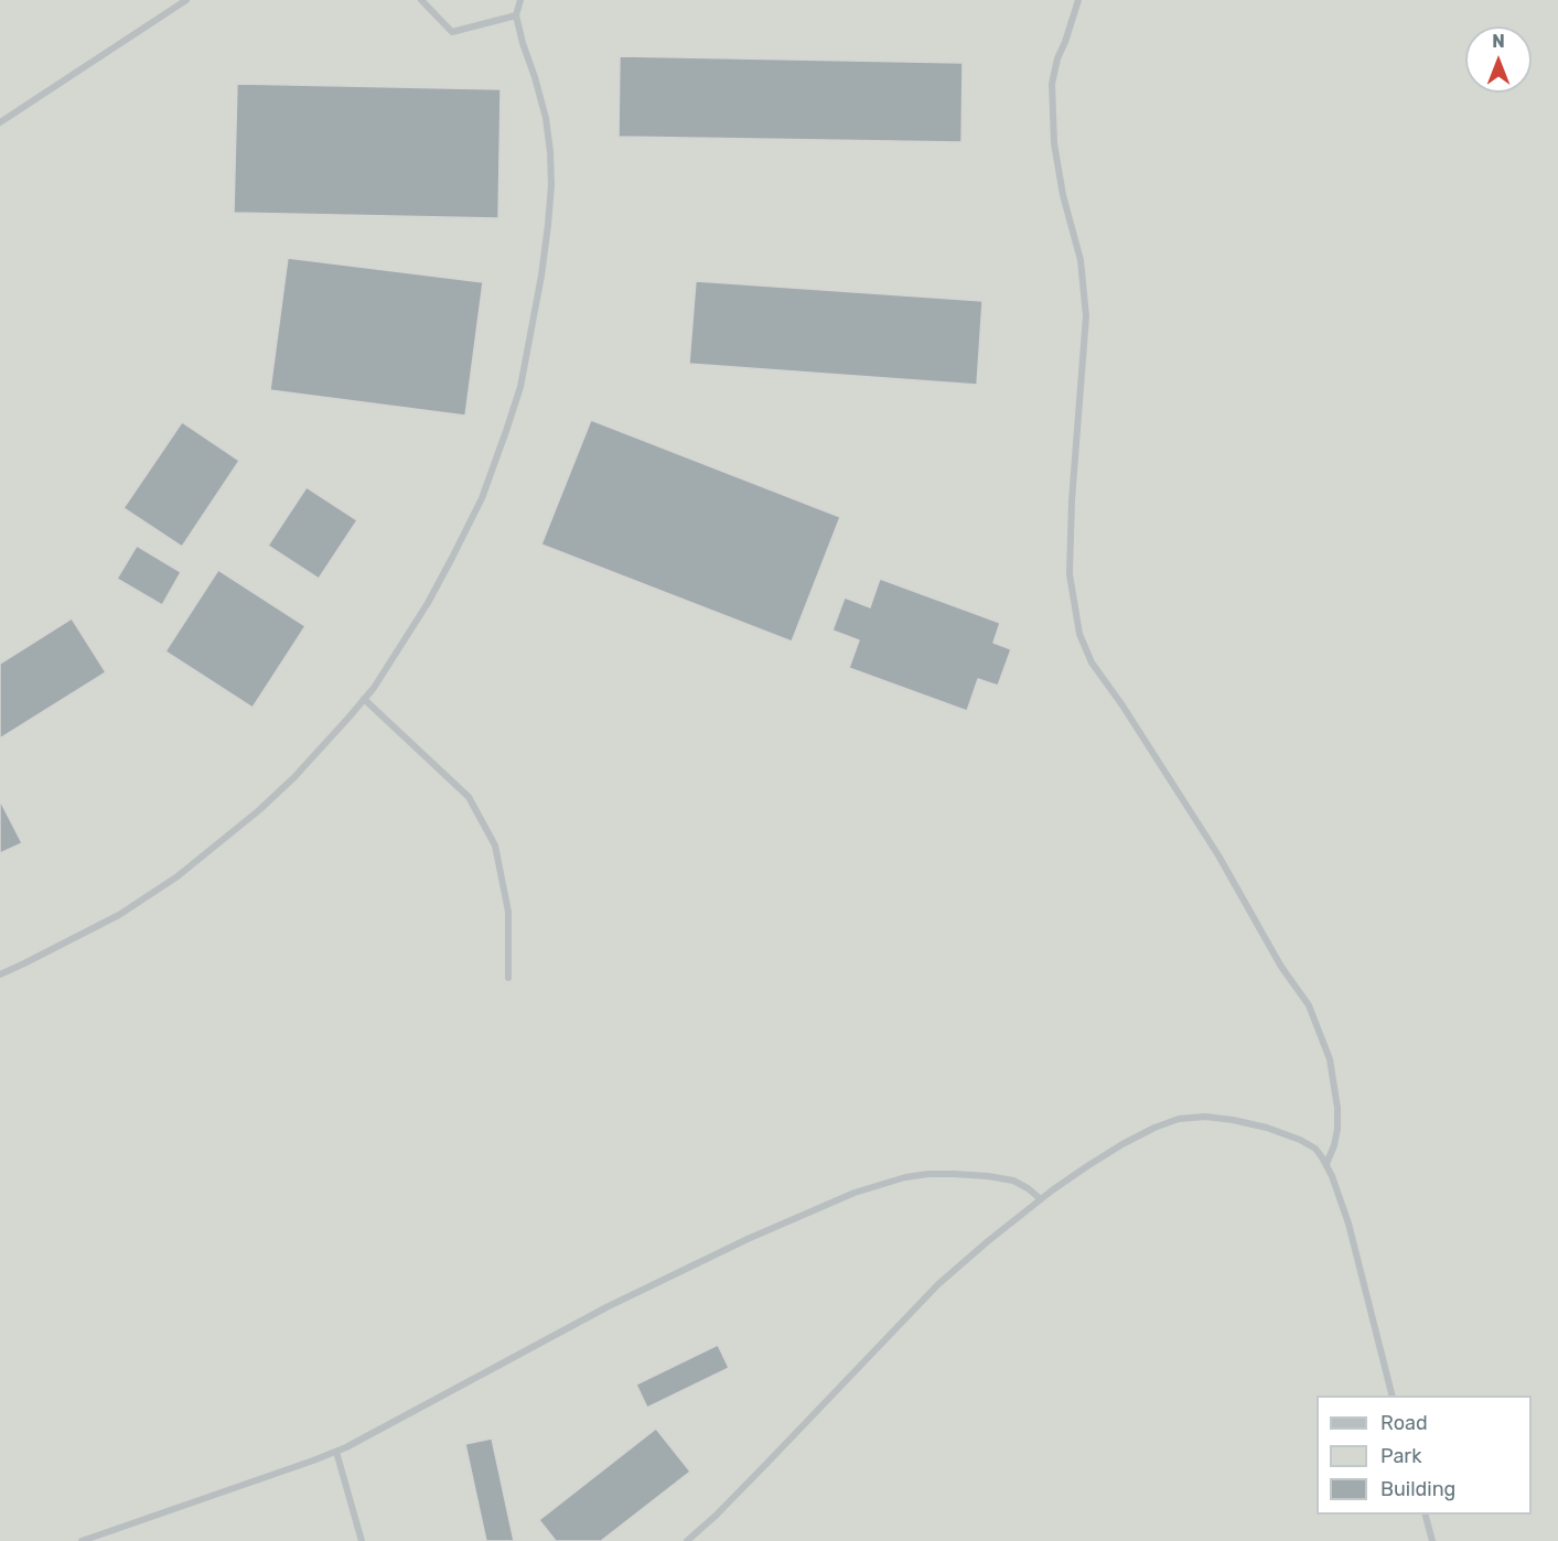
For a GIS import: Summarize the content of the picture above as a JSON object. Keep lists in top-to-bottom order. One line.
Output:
{"legend":["Road","Park","Building"],"north":"top"}
